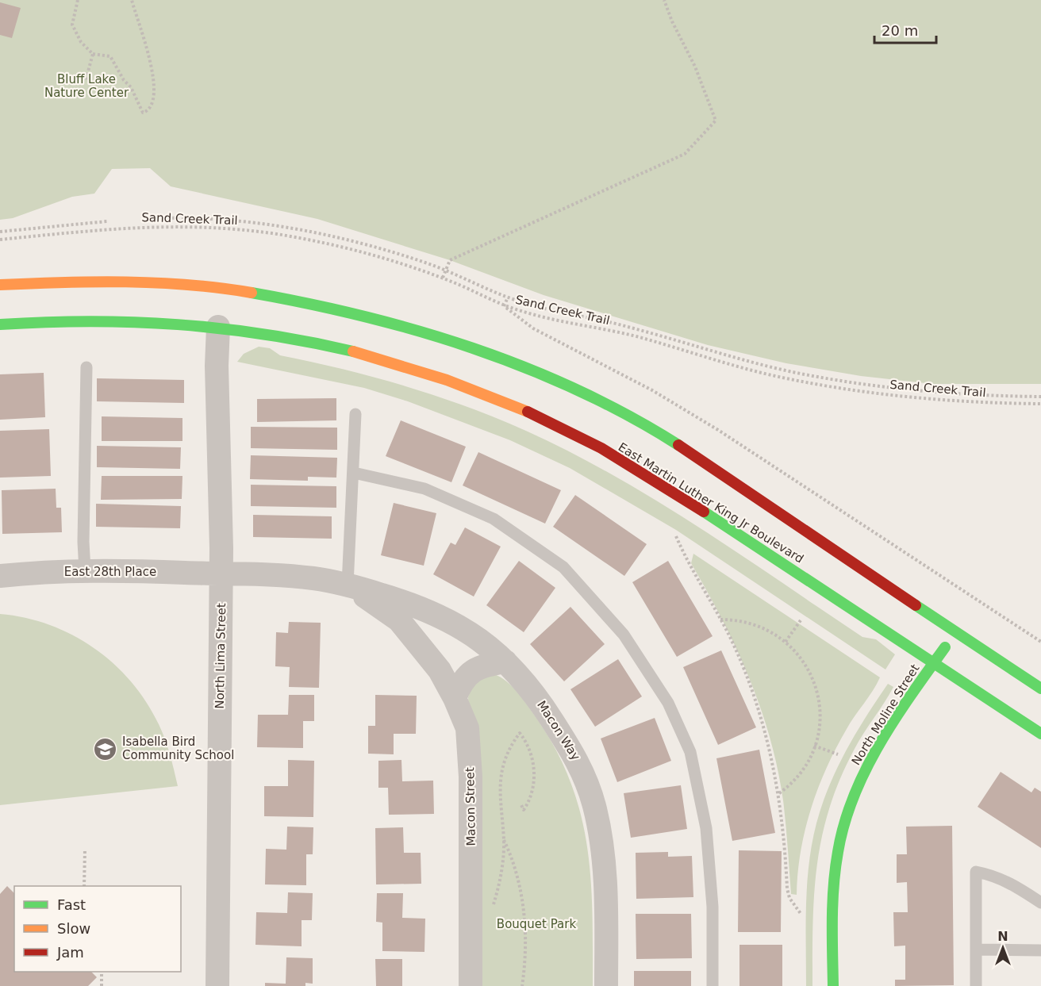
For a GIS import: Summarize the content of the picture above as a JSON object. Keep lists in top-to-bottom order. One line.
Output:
{"streets":{"main road":["East Martin Luther King Jr Boulevard","North Moline Street"],"street":["East 28th Place","North Lima Street","Macon Way","Macon Street"],"path":["Sand Creek Trail"]},"crossings":[["East Martin Luther King Jr Boulevard","North Lima Street"],["East Martin Luther King Jr Boulevard","North Moline Street"],["East 28th Place","North Lima Street"],["East 28th Place","Macon Way"],["North Lima Street","Macon Way"],["Macon Way","Macon Street"]],"parks":["Bluff Lake Nature Center","Bouquet Park"],"places":{"school or university":["Isabella Bird Community School"]},"legend":["Fast","Slow","Jam"],"scale_bar":"20 m","north":"top"}
